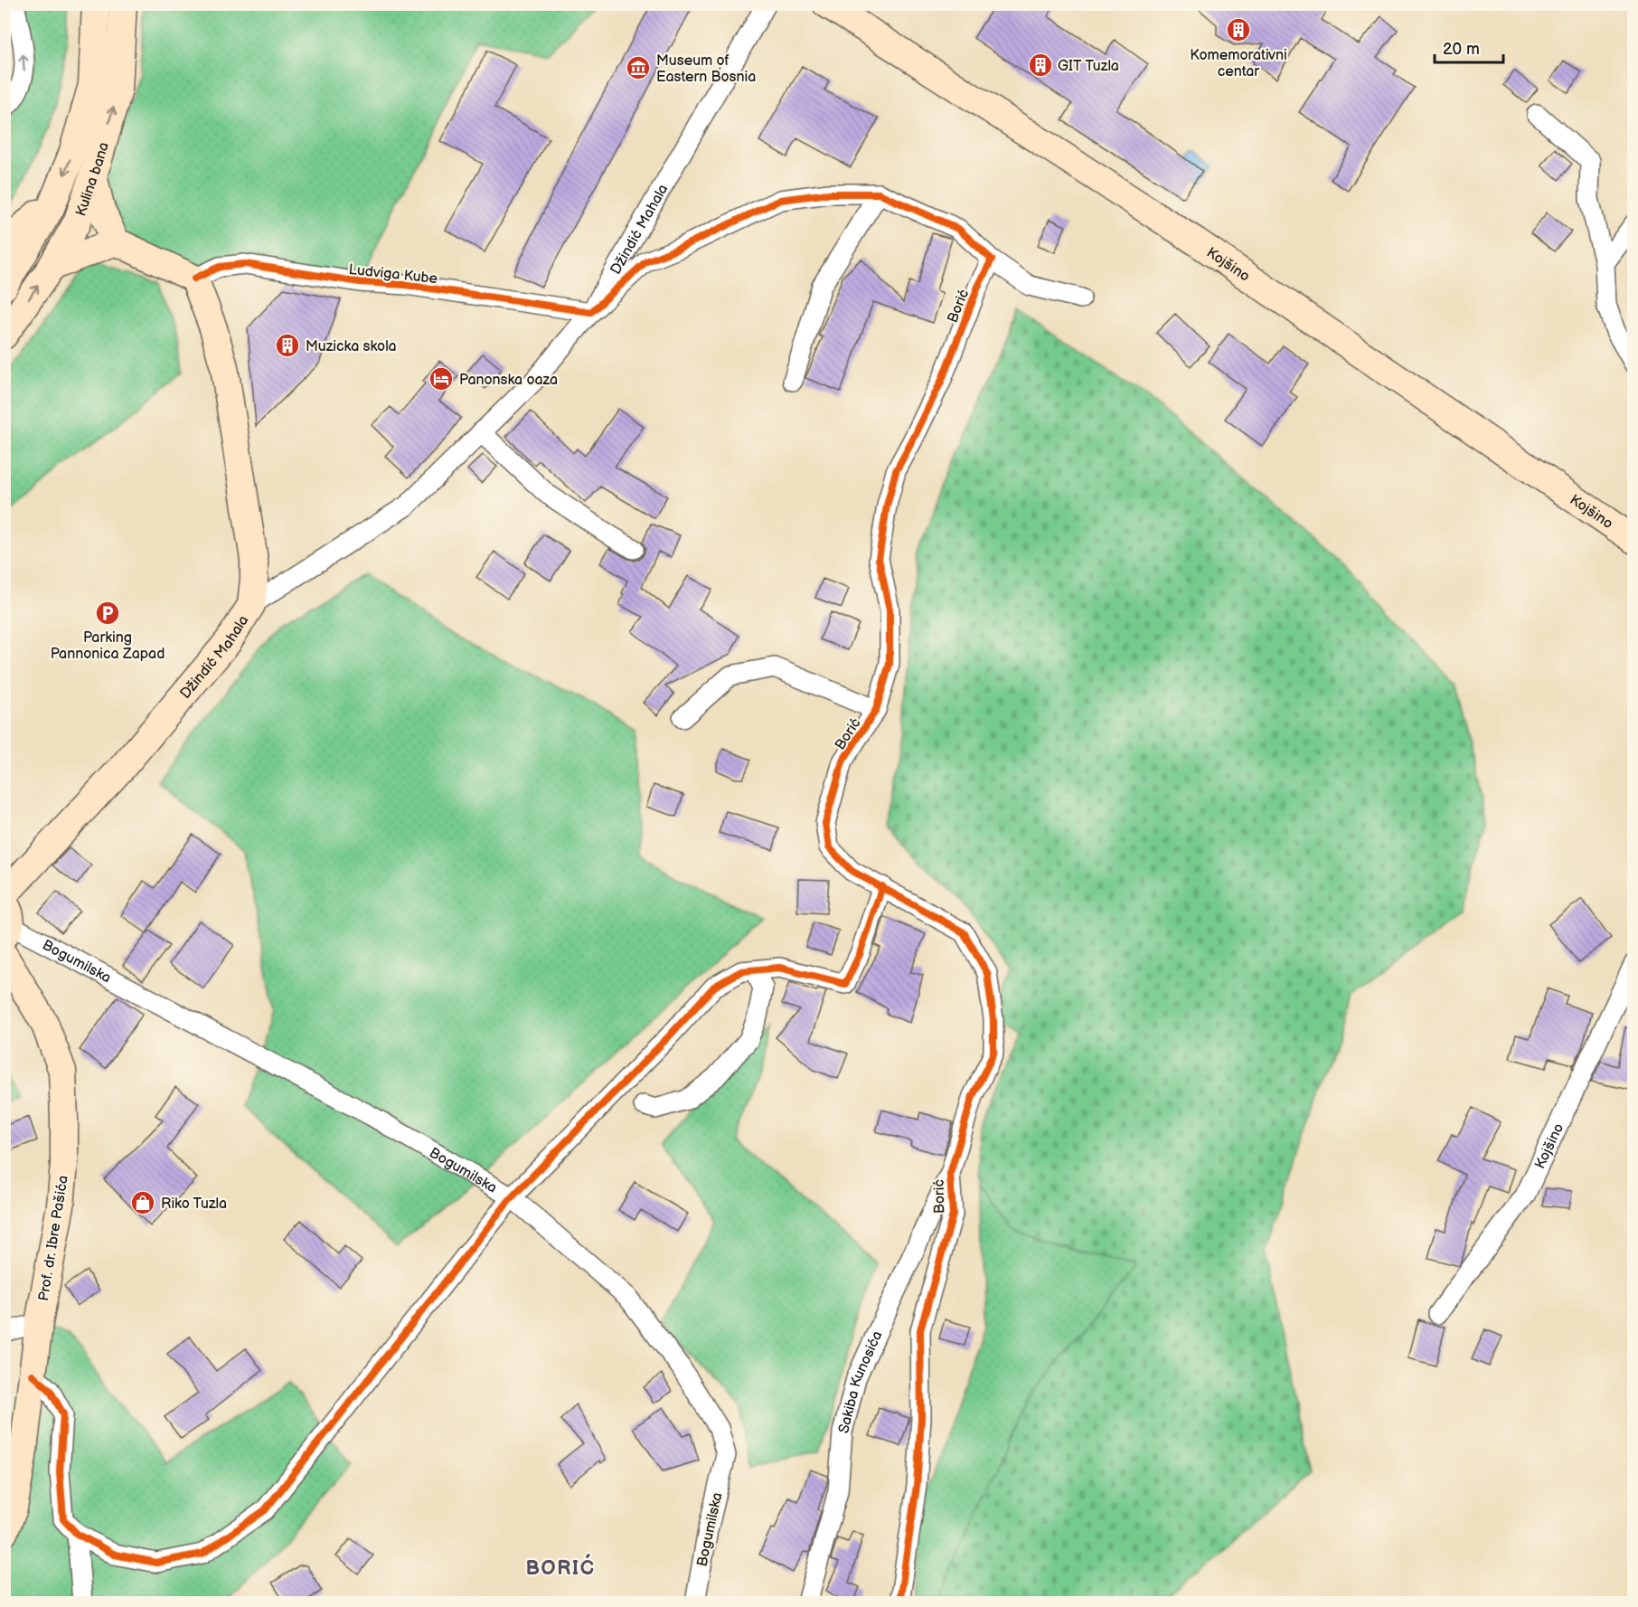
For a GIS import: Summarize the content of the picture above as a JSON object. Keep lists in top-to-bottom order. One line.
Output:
{"streets":{"street":["Kulina bana","Džindić Mahala","Kojšino","Ludviga Kube","Borić","Bogumilska","Prof. dr. Ibre Pašića","Sakiba Kunosića"]},"crossings":[["Džindić Mahala","Ludviga Kube"],["Borić","Sakiba Kunosića"]],"districts":["BORIĆ"],"places":{"building":["Komemorativni centar","GIT Tuzla","Muzicka skola"],"museum":["Museum of Eastern Bosnia"],"hotel":["Panonska oaza"],"parking":["Parking Pannonica Zapad"],"shop":["Riko Tuzla"]},"scale_bar":"20 m"}
